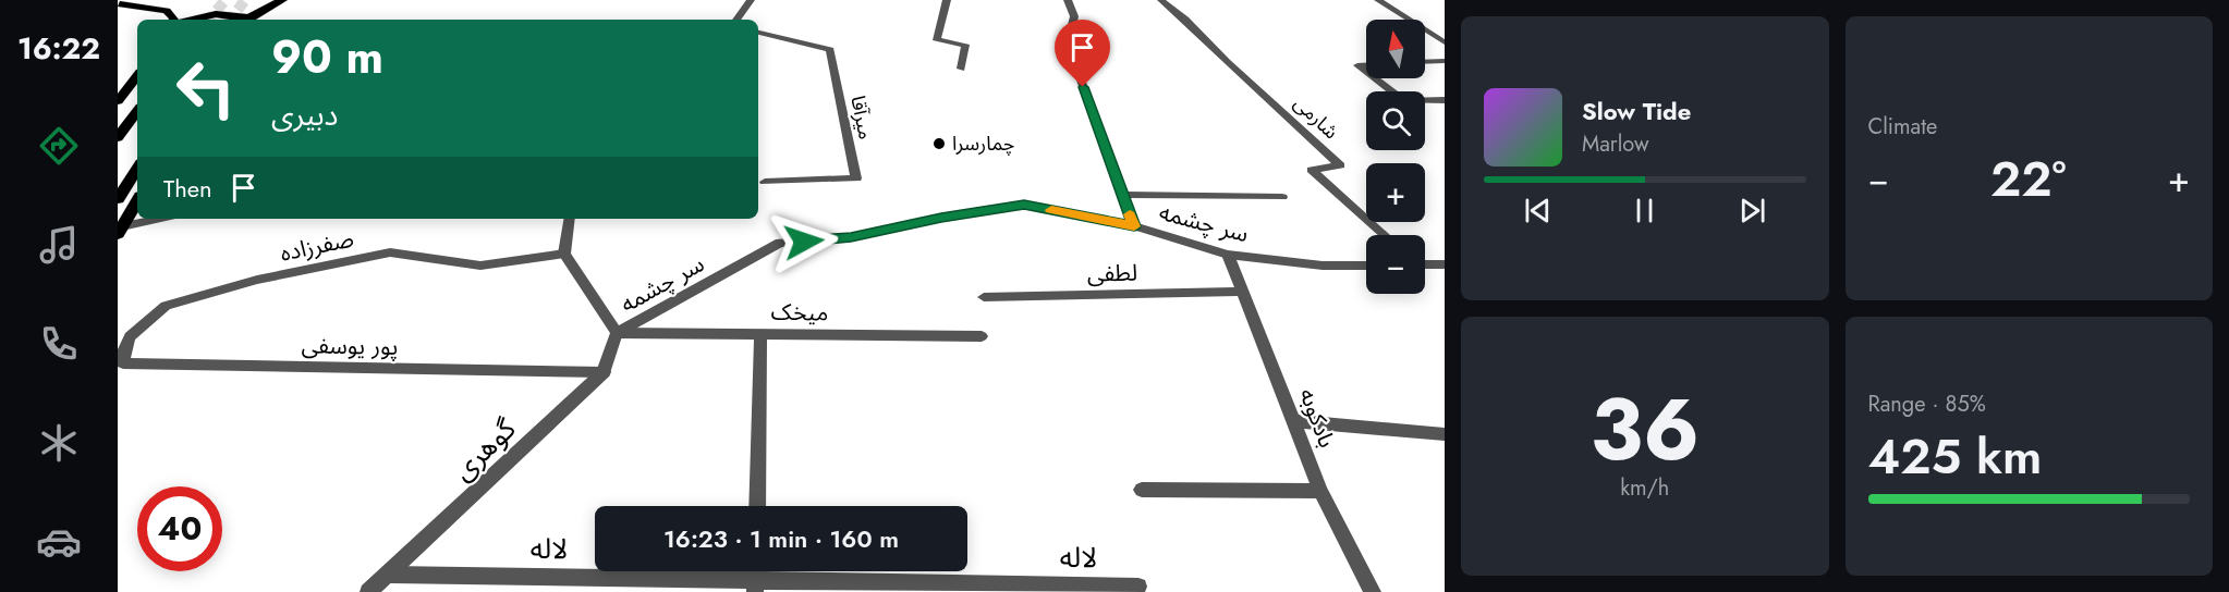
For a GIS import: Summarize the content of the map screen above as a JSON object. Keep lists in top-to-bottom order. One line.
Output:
{"streets":{"street":["میرآقا","شارمی","سر چشمه","صفرزاده","لطفی","میخک","پور یوسفی","بادکوبه","گوهری","لاله"]},"crossings":[["سر چشمه","میخک"],["سر چشمه","بادکوبه"],["سر چشمه","گوهری"],["صفرزاده","پور یوسفی"],["لطفی","بادکوبه"],["میخک","گوهری"],["پور یوسفی","گوهری"],["گوهری","لاله"]],"places":["چمارسرا"],"north":"top","page":{"tabs":"16:22","tile":["Climate",["36","km/h"],["Range · 85%","425 km"]],"map_buttons":["+","−"],"turn":["90 m","دبیری"],"song":["Slow Tide","Marlow"],"heat":["−","22°","+"],"then":"Then","limit":"40","trip":"16:23 · 1 min · 160 m"}}
